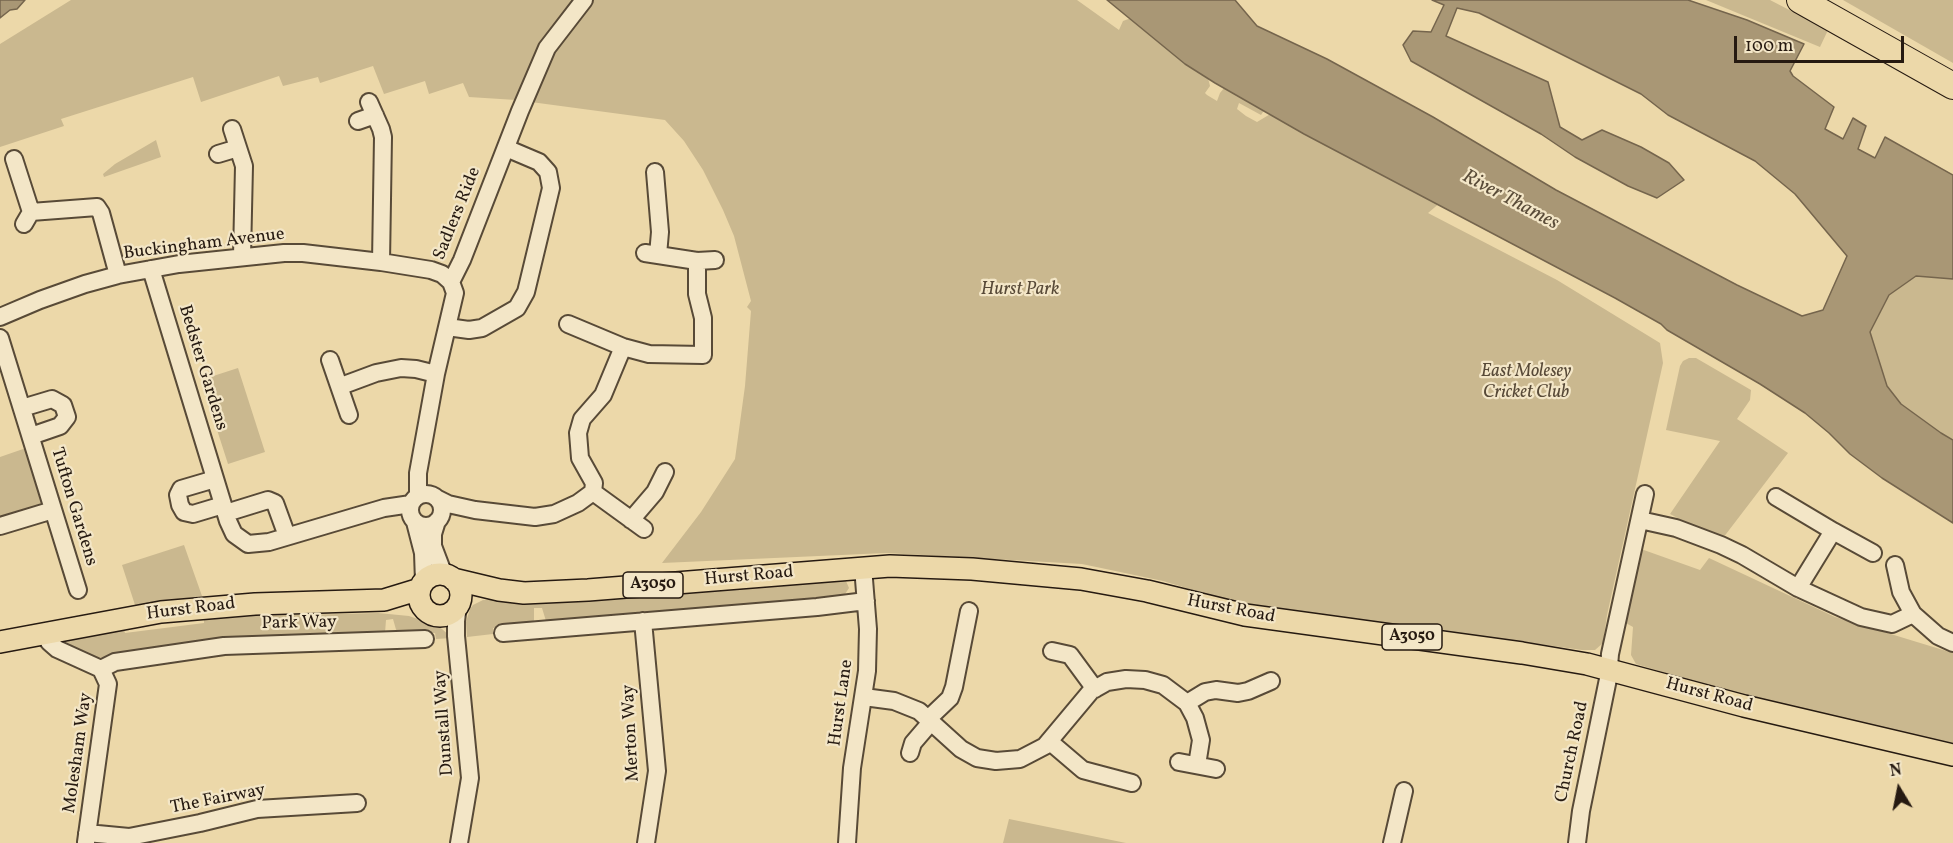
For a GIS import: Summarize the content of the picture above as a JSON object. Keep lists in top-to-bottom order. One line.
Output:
{"streets":{"main road":["Hurst Road","A3050"],"street":["Sadlers Ride","Buckingham Avenue","Bedster Gardens","Tufton Gardens","Park Way","Hurst Lane","Dunstall Way","Merton Way","Church Road","Molesham Way","The Fairway"]},"crossings":[["Sadlers Ride","Buckingham Avenue"],["Sadlers Ride","Bedster Gardens"],["Sadlers Ride","Hurst Road"],["Buckingham Avenue","Bedster Gardens"],["Hurst Road","Hurst Lane"],["Hurst Road","Dunstall Way"],["Hurst Road","Church Road"],["Park Way","Molesham Way"],["Molesham Way","The Fairway"]],"water":["River Thames"],"parks":["Hurst Park","East Molesey Cricket Club"],"scale_bar":"100 m","north":"top"}
